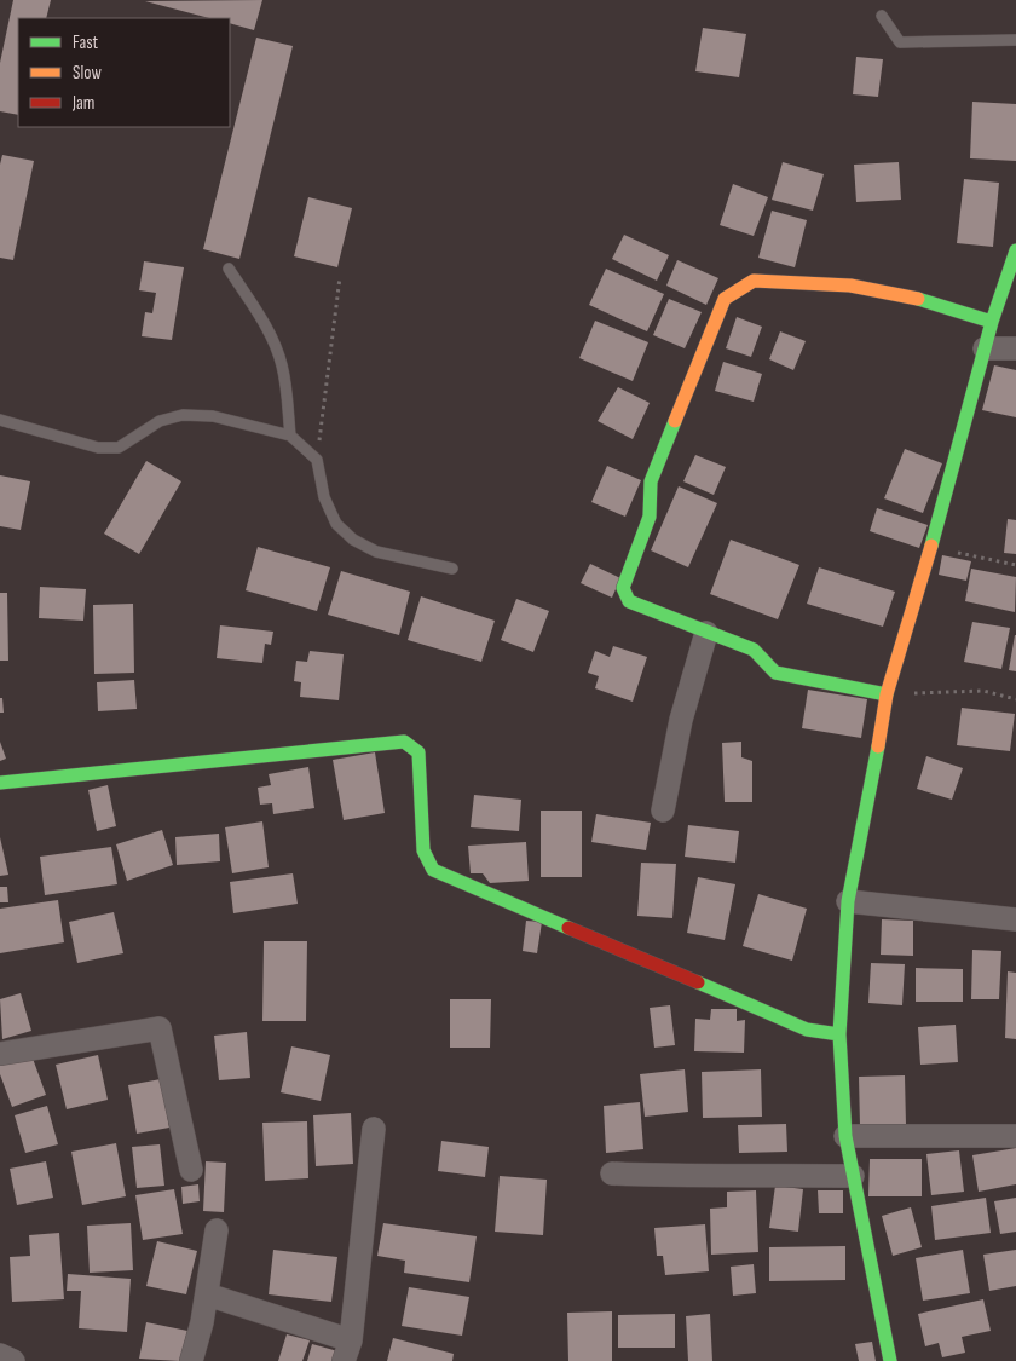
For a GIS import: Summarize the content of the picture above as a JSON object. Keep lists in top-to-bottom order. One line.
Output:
{"legend":["Fast","Slow","Jam"]}
